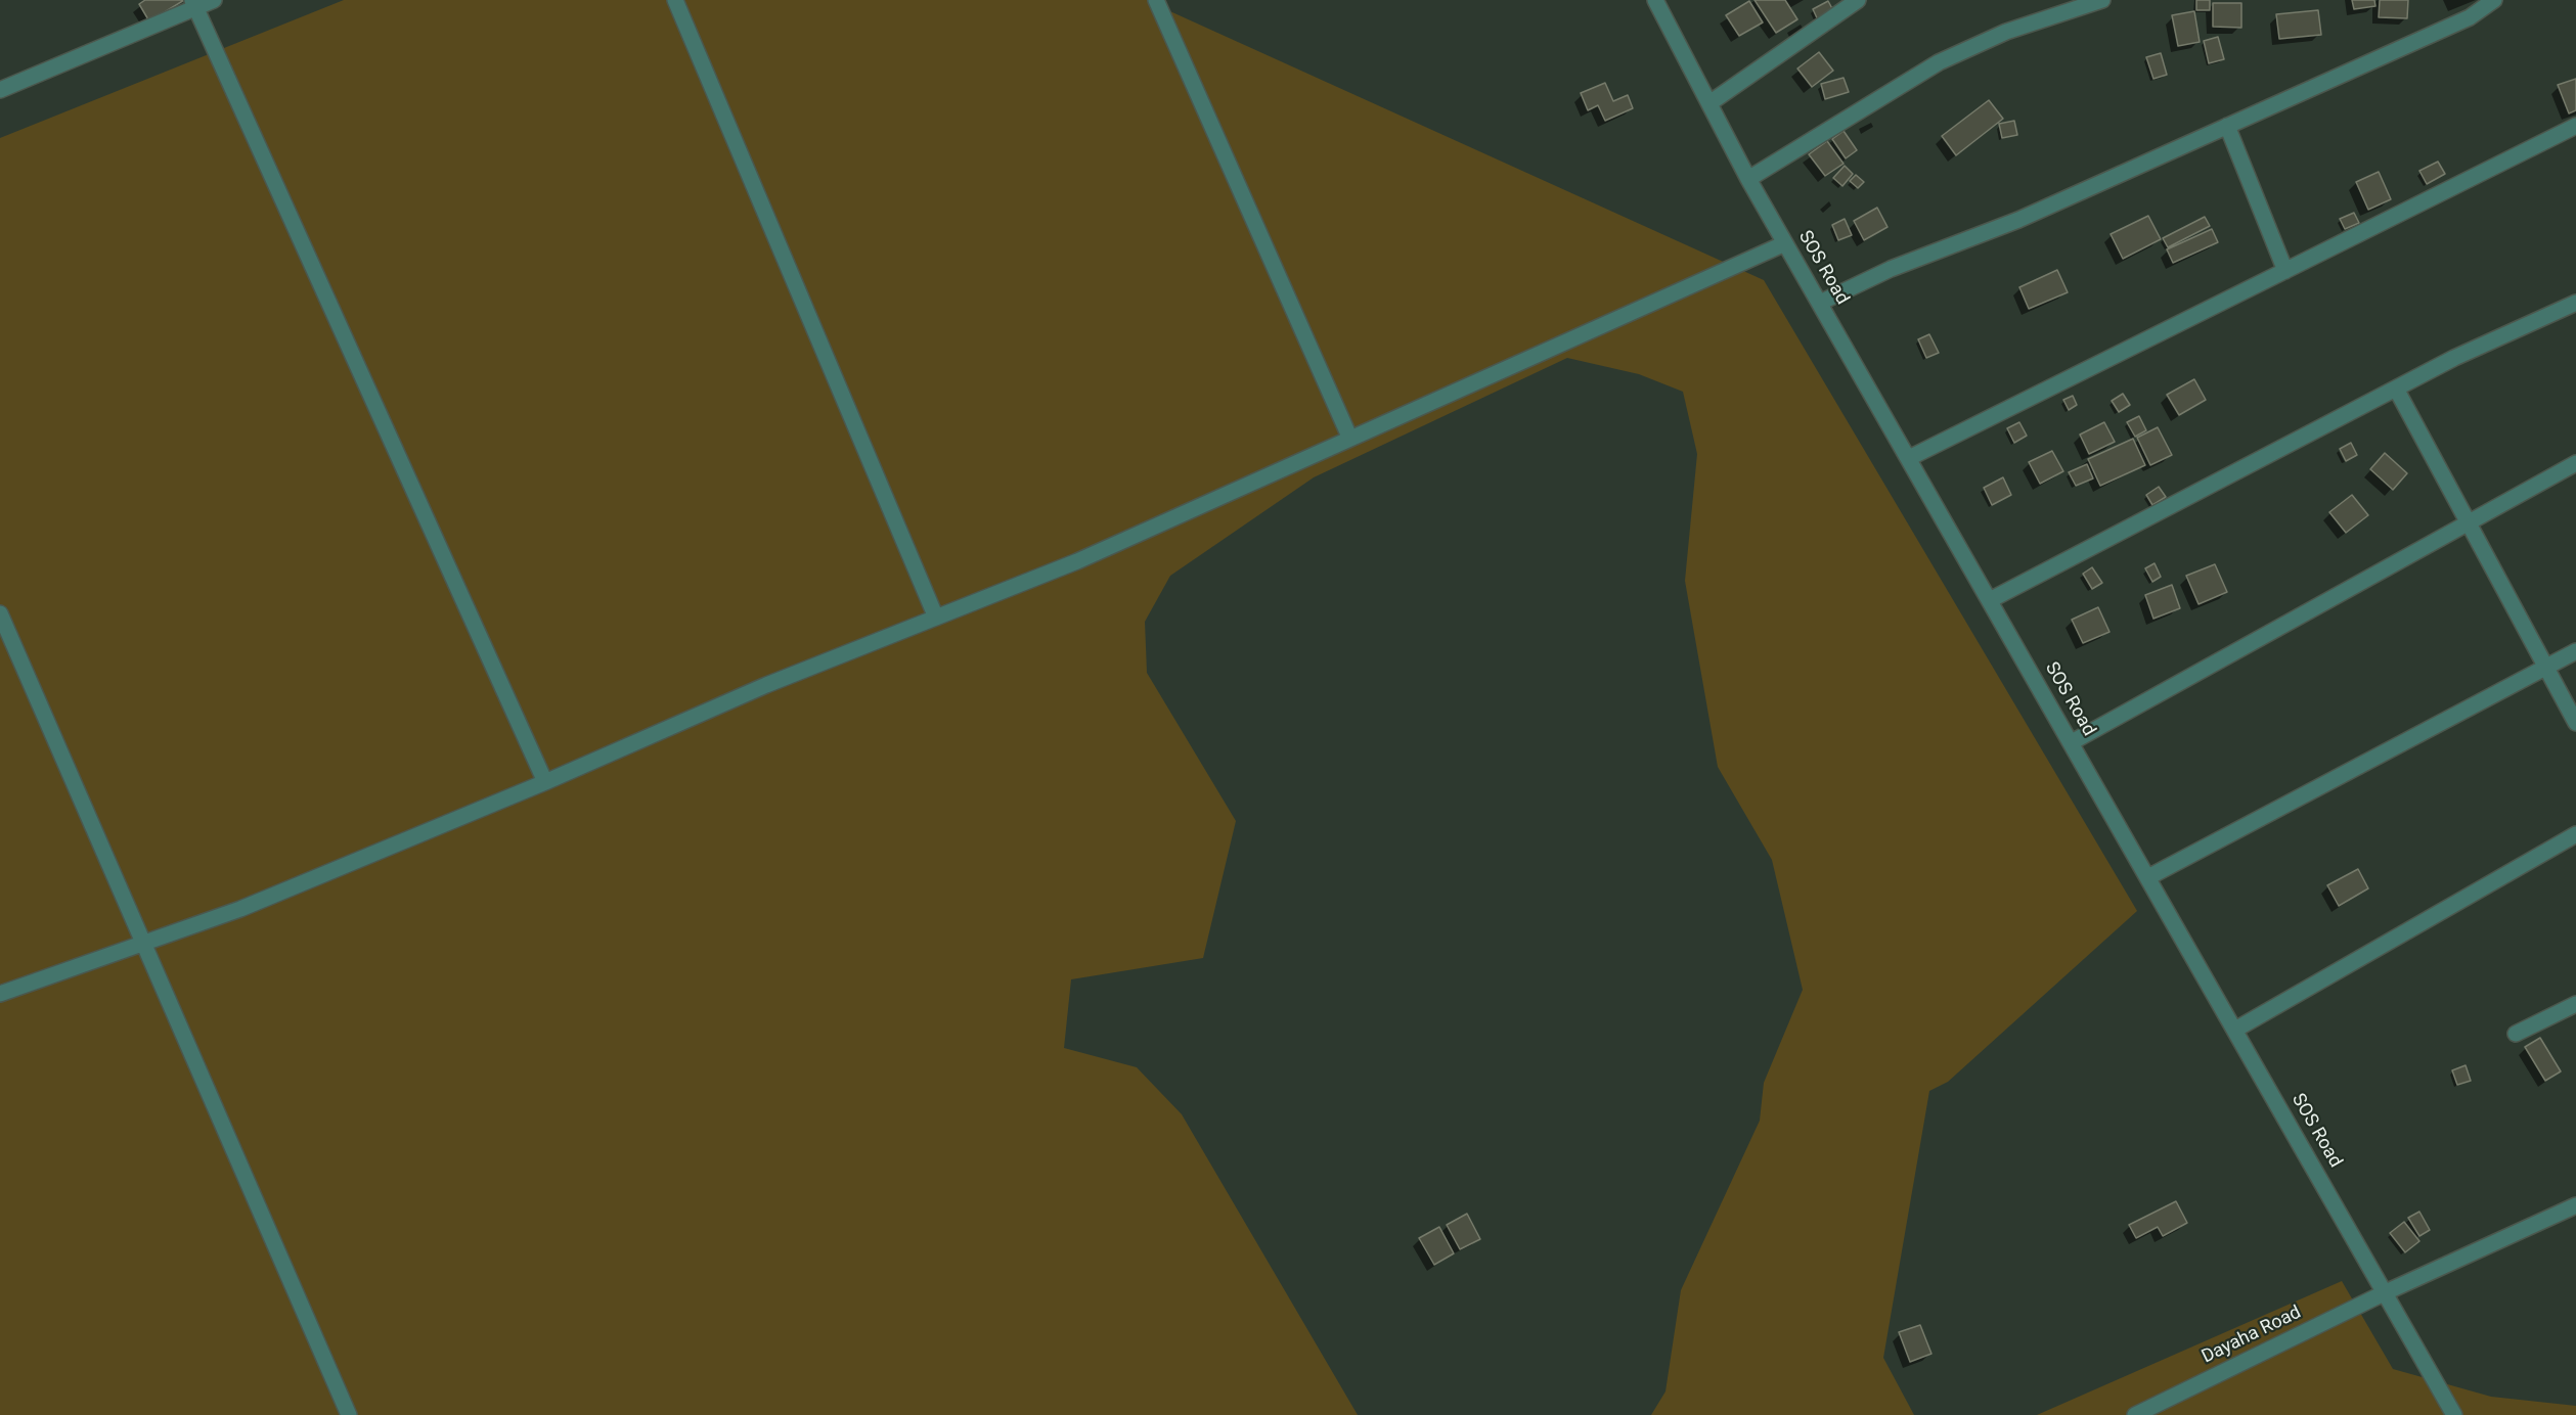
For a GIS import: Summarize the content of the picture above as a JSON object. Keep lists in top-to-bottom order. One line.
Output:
{"streets":{"street":["SOS Road","Dayaha Road"]},"crossings":[["SOS Road","Dayaha Road"]]}
